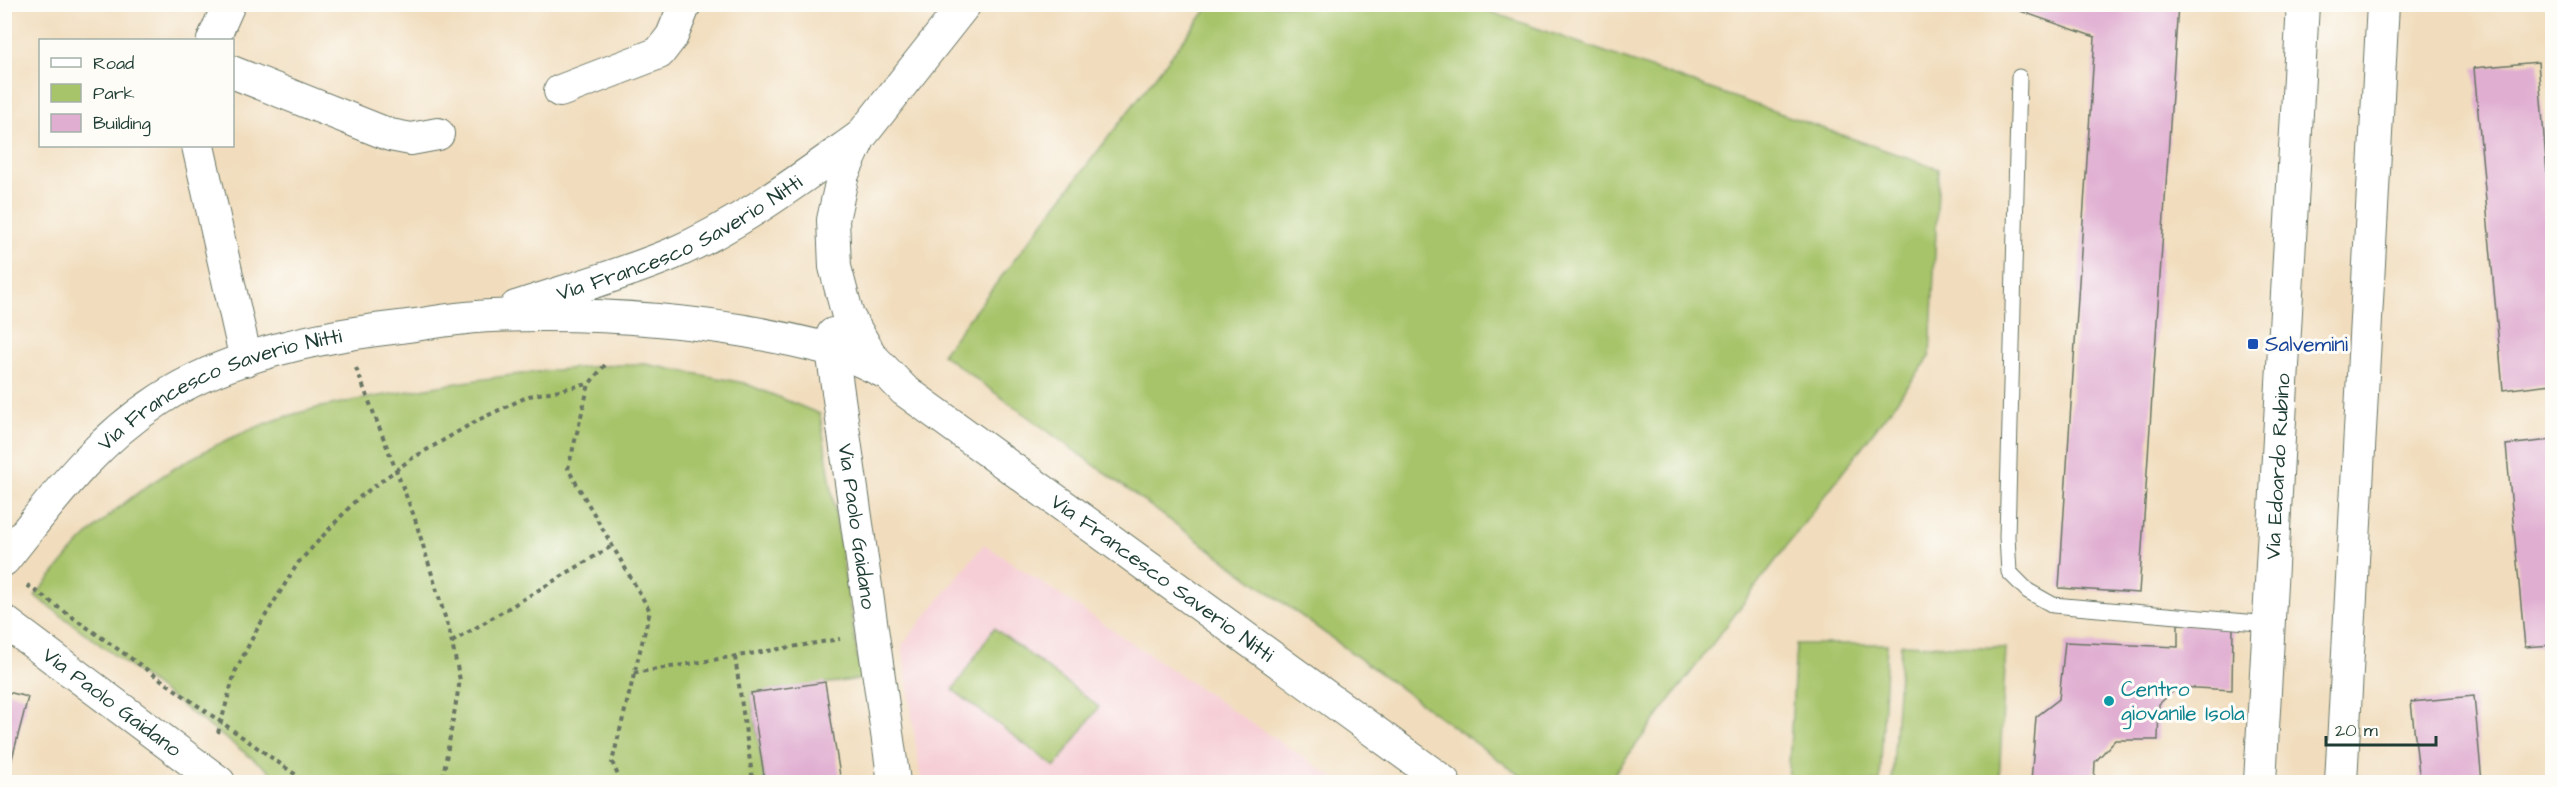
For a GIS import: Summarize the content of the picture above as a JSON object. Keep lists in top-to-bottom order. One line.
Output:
{"streets":{"street":["Via Francesco Saverio Nitti","Via Edoardo Rubino","Via Paolo Gaidano"]},"crossings":[["Via Francesco Saverio Nitti","Via Paolo Gaidano"]],"places":{"transit":["Salvemini"],"other":["Centro giovanile Isola"]},"legend":["Road","Park","Building"],"scale_bar":"20 m"}
